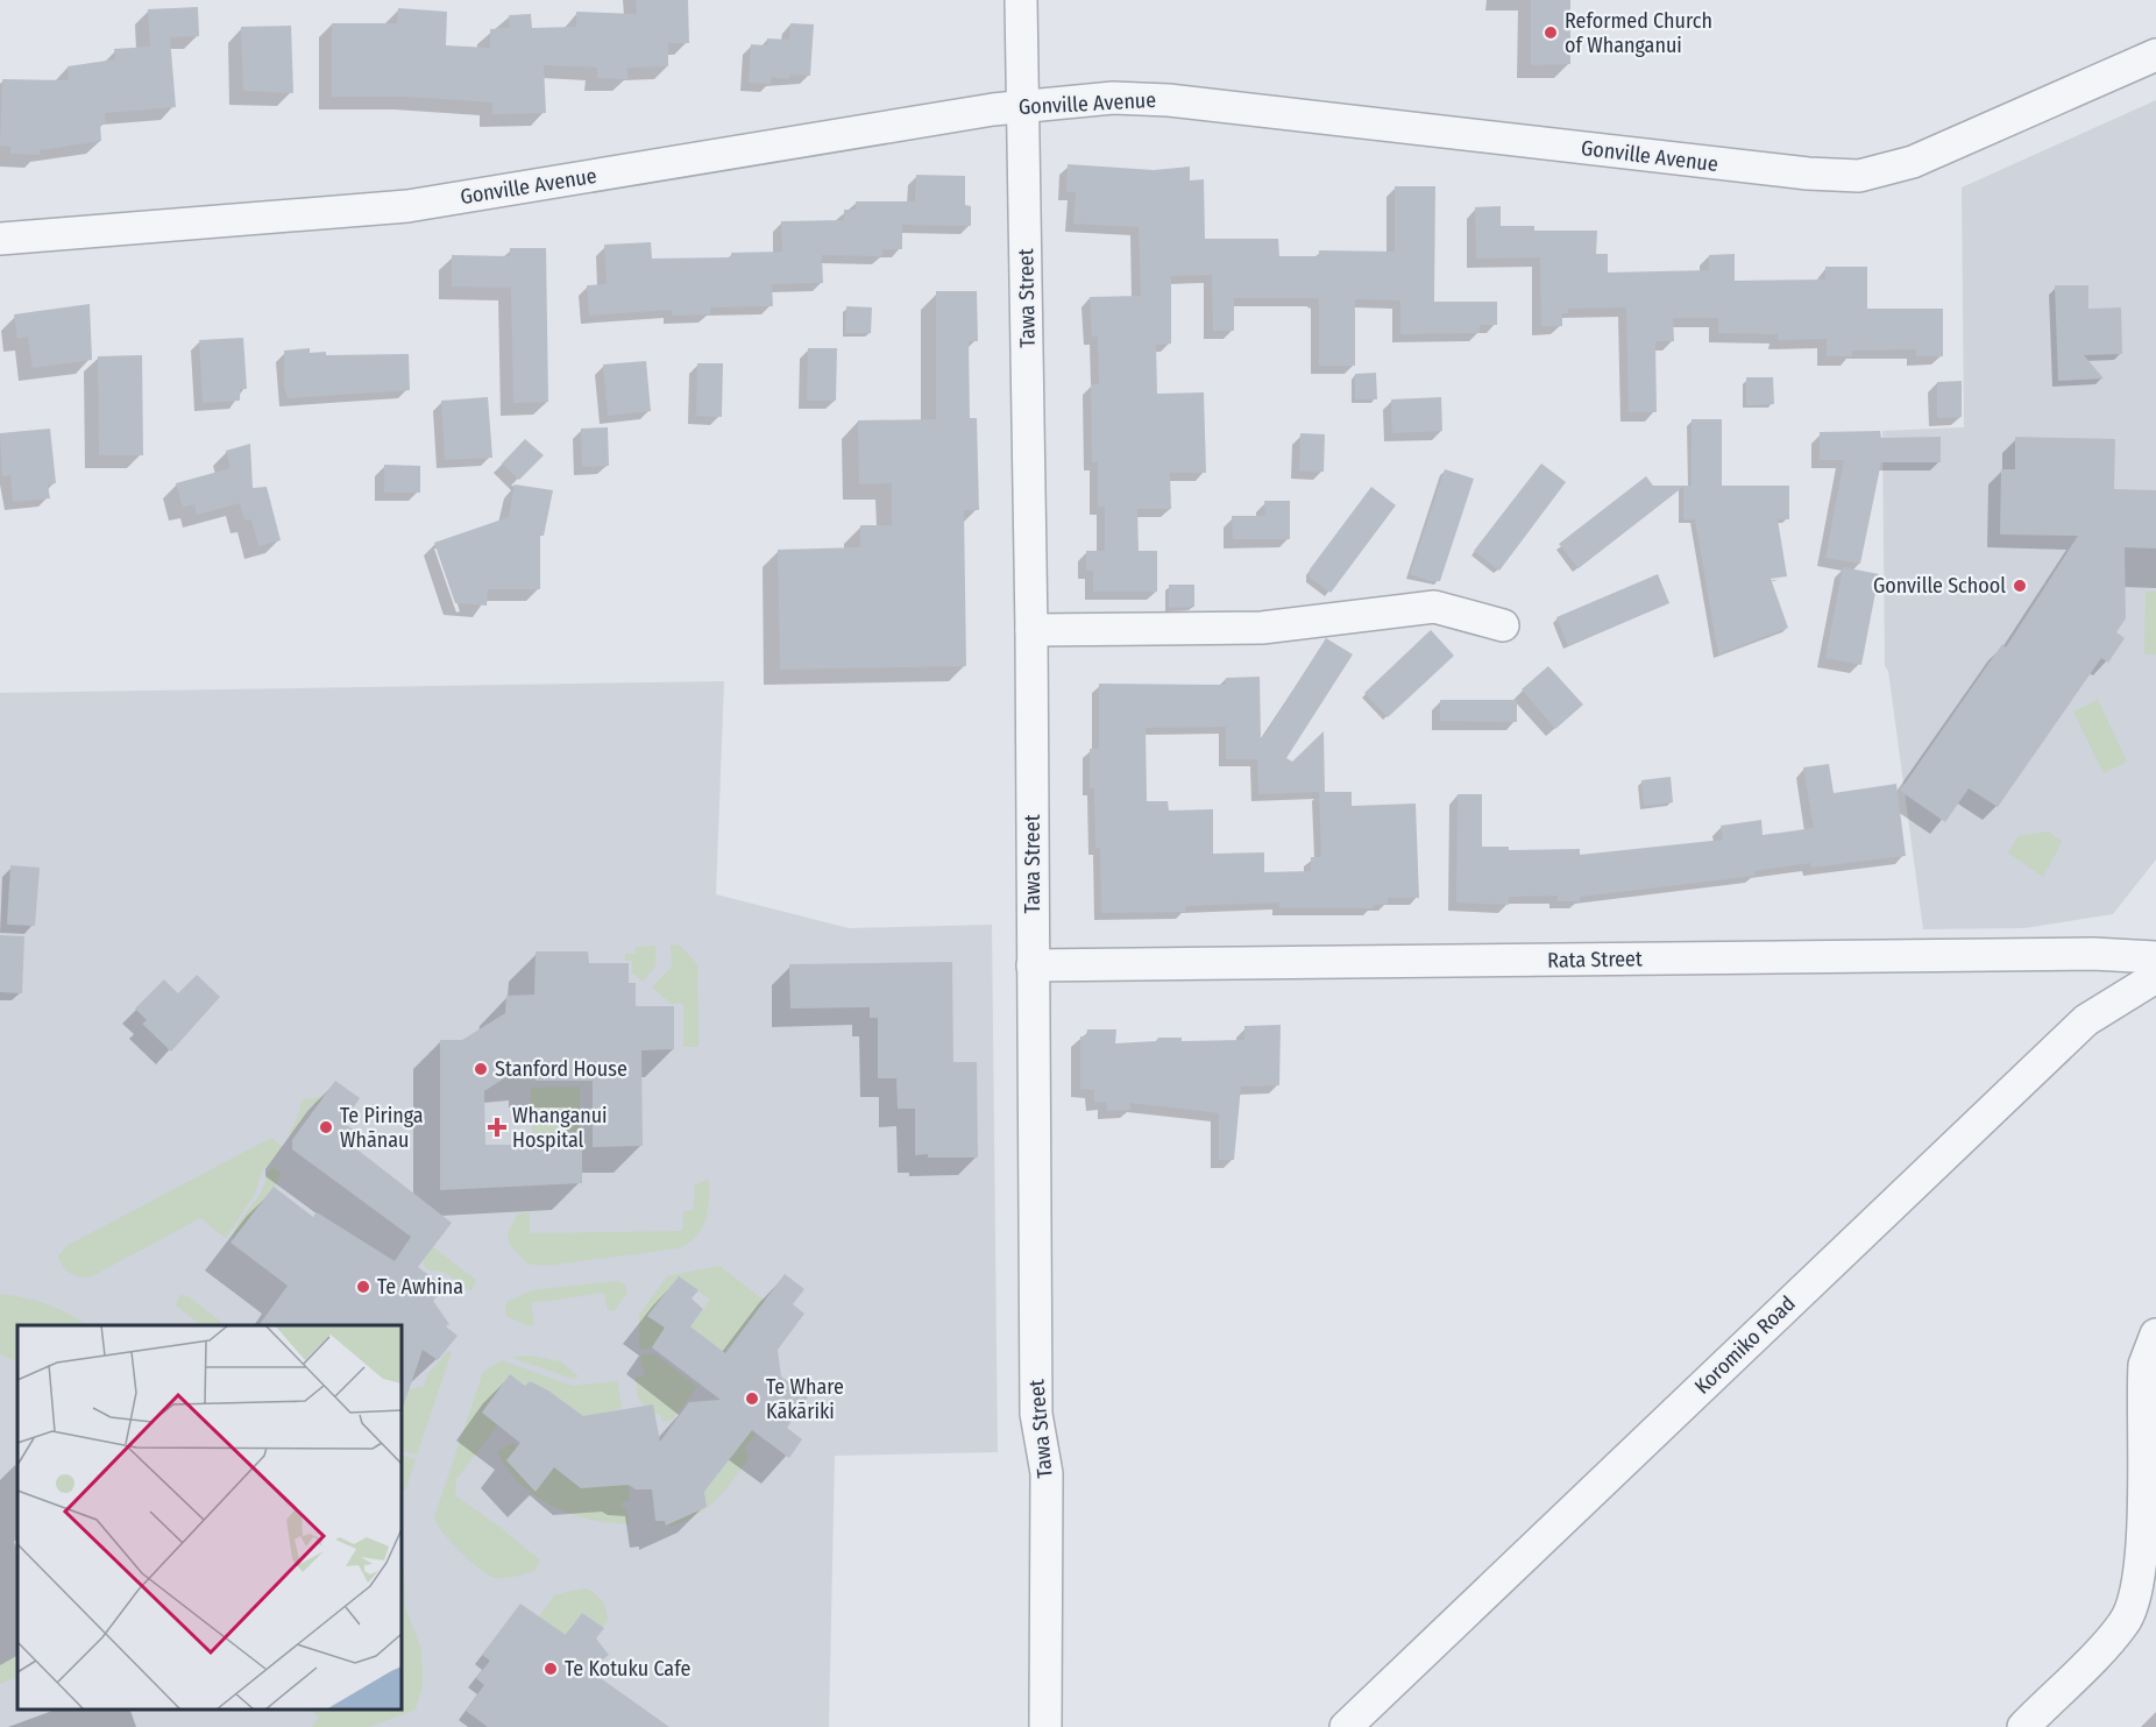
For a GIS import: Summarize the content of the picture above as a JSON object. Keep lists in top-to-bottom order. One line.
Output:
{"streets":{"street":["Gonville Avenue","Tawa Street","Rata Street","Koromiko Road"]},"crossings":[["Gonville Avenue","Tawa Street"],["Tawa Street","Rata Street"]],"places":{"other":["Reformed Church of Whanganui","Gonville School","Stanford House","Te Piringa Whānau","Te Awhina","Te Whare Kākāriki","Te Kotuku Cafe"],"health":["Whanganui Hospital"]}}
